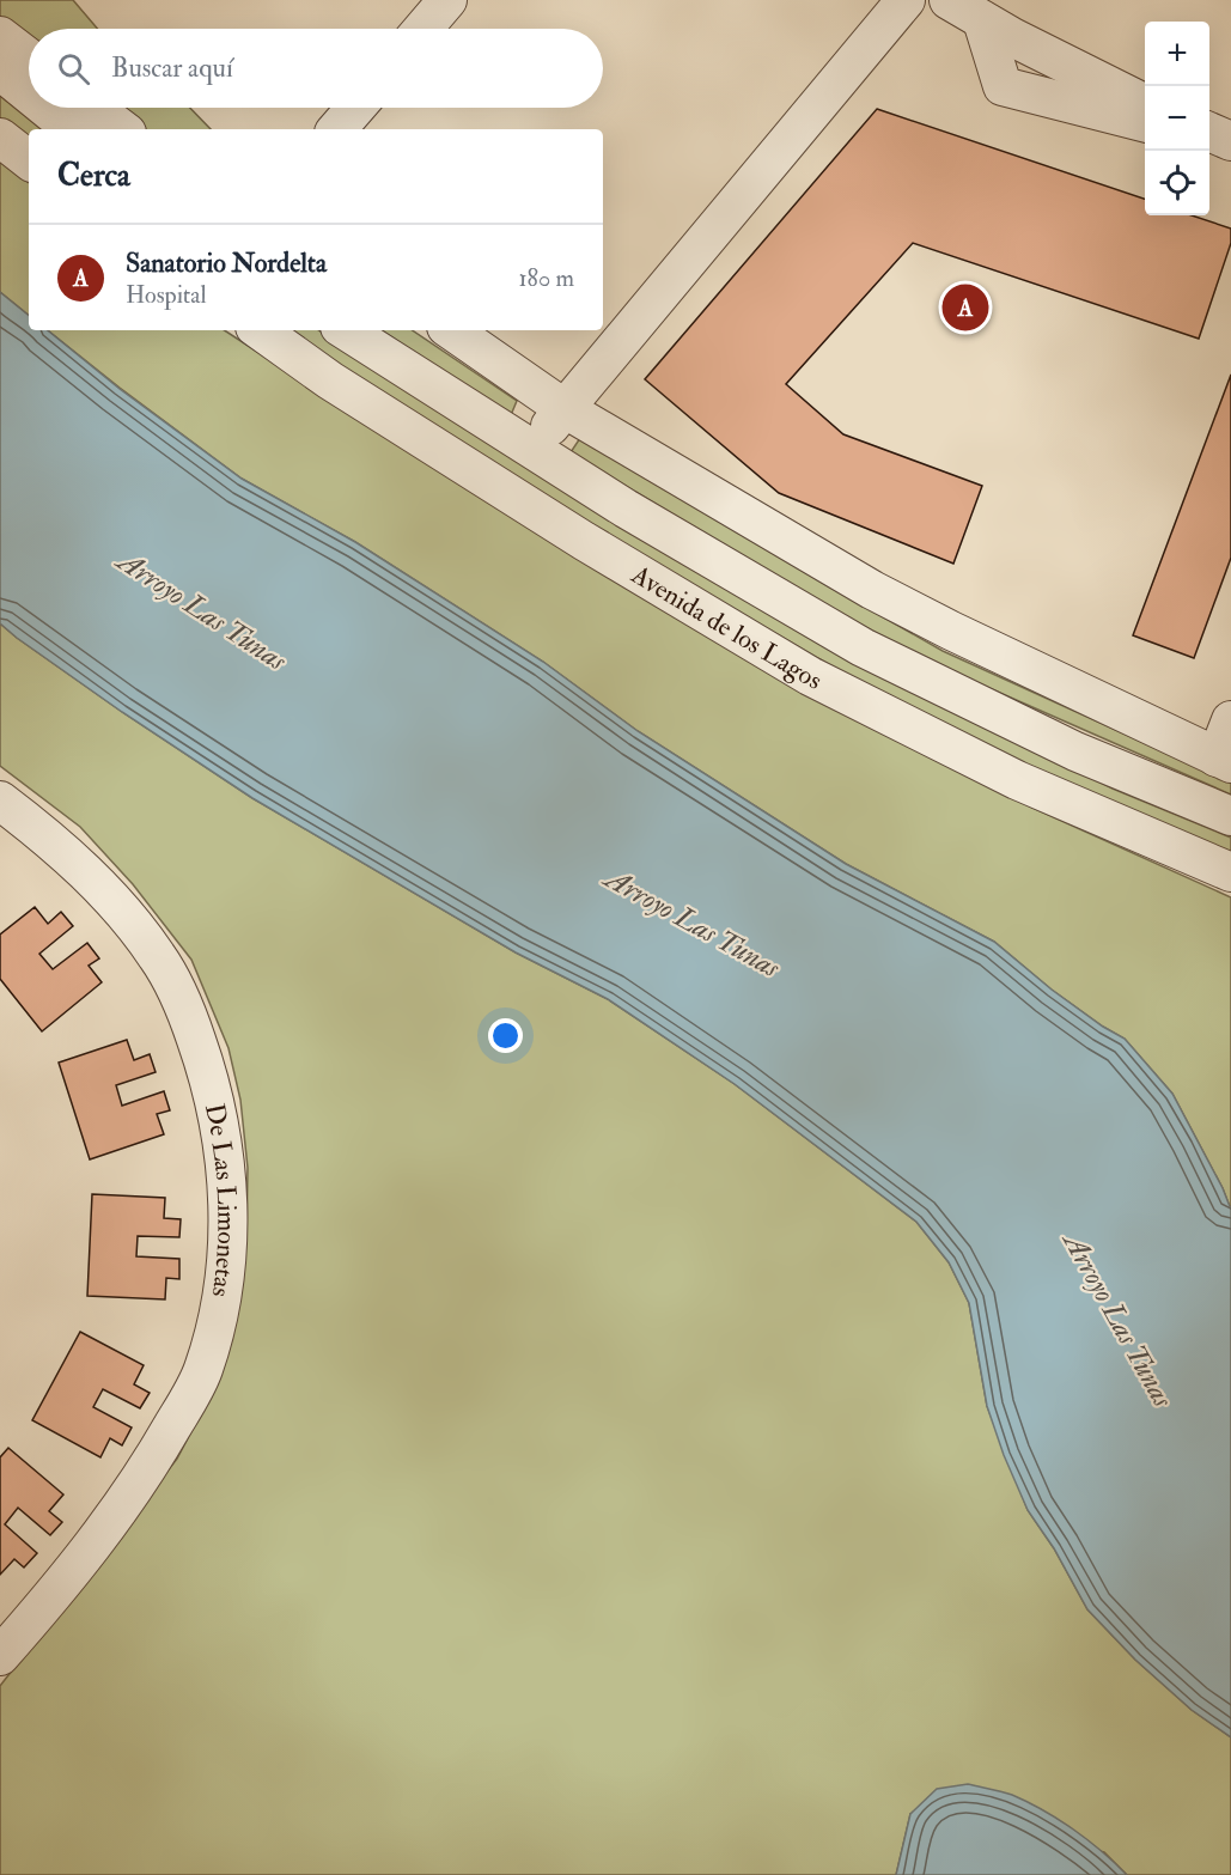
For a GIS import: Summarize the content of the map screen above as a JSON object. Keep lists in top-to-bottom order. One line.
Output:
{"streets":{"street":["Avenida de los Lagos","De Las Limonetas"]},"water":["Arroyo Las Tunas"],"page":{"map_buttons":["+","−"],"search":"Buscar aquí","heading":"Cerca","list":[{"mark":"A","name":"Sanatorio Nordelta","note":"Hospital","value":"180 m"}],"pins":"A"}}
